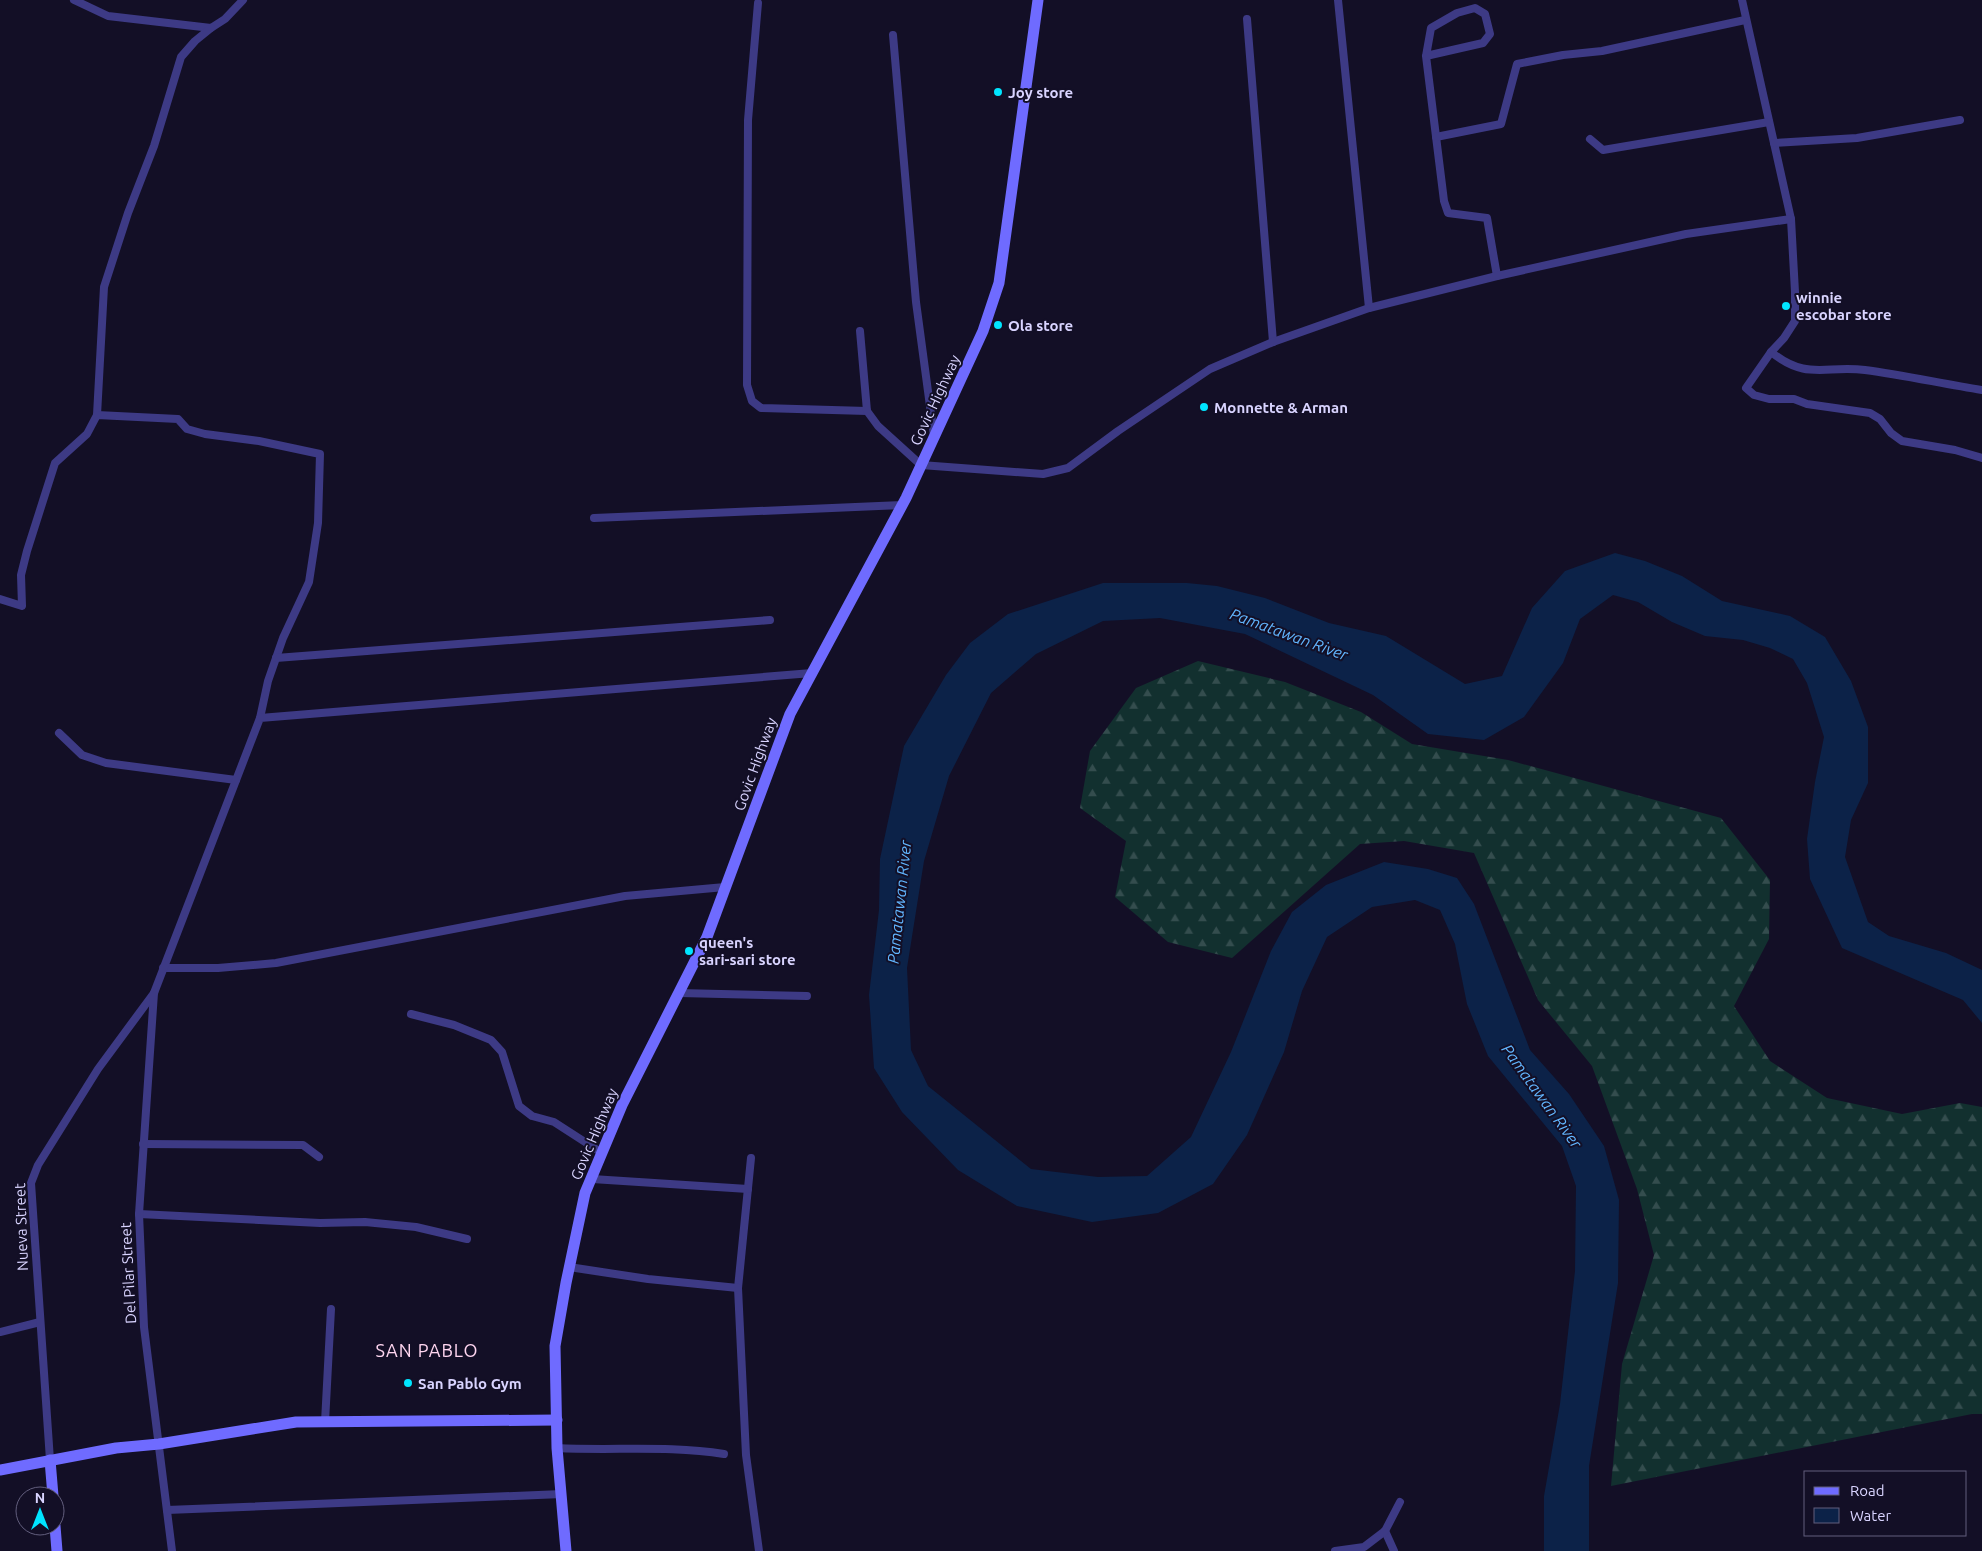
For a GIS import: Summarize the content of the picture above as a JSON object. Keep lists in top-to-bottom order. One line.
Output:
{"streets":{"main road":["Govic Highway","Nueva Street"],"street":["Del Pilar Street"]},"crossings":[["Nueva Street","Del Pilar Street"]],"districts":["SAN PABLO"],"water":["Pamatawan River"],"places":["Joy store","winnie escobar store","Ola store","Monnette & Arman","queen's sari-sari store","San Pablo Gym"],"legend":["Road","Water"],"north":"top"}
